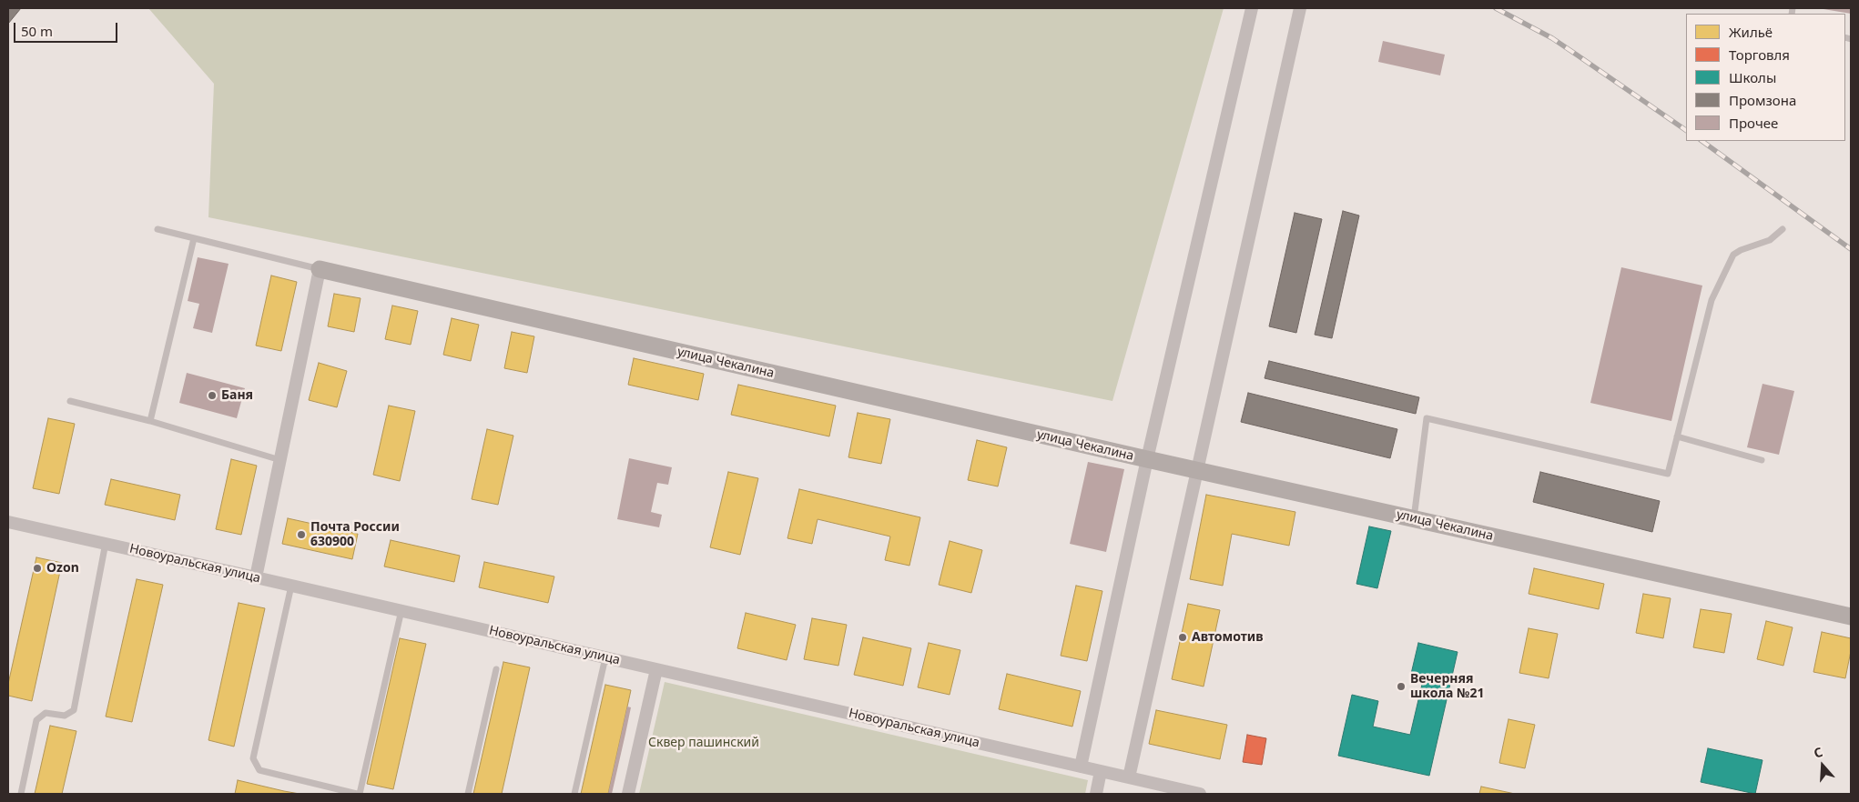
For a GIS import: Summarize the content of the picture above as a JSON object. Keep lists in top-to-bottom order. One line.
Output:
{"streets":{"main road":["улица Чекалина"],"street":["Новоуральская улица"]},"parks":["Сквер пашинский"],"places":["Баня","Почта России 630900","Ozon","Автомотив","Вечерняя школа №21"],"legend":["Жильё","Торговля","Школы","Промзона","Прочее"],"scale_bar":"50 m","north":"top"}
